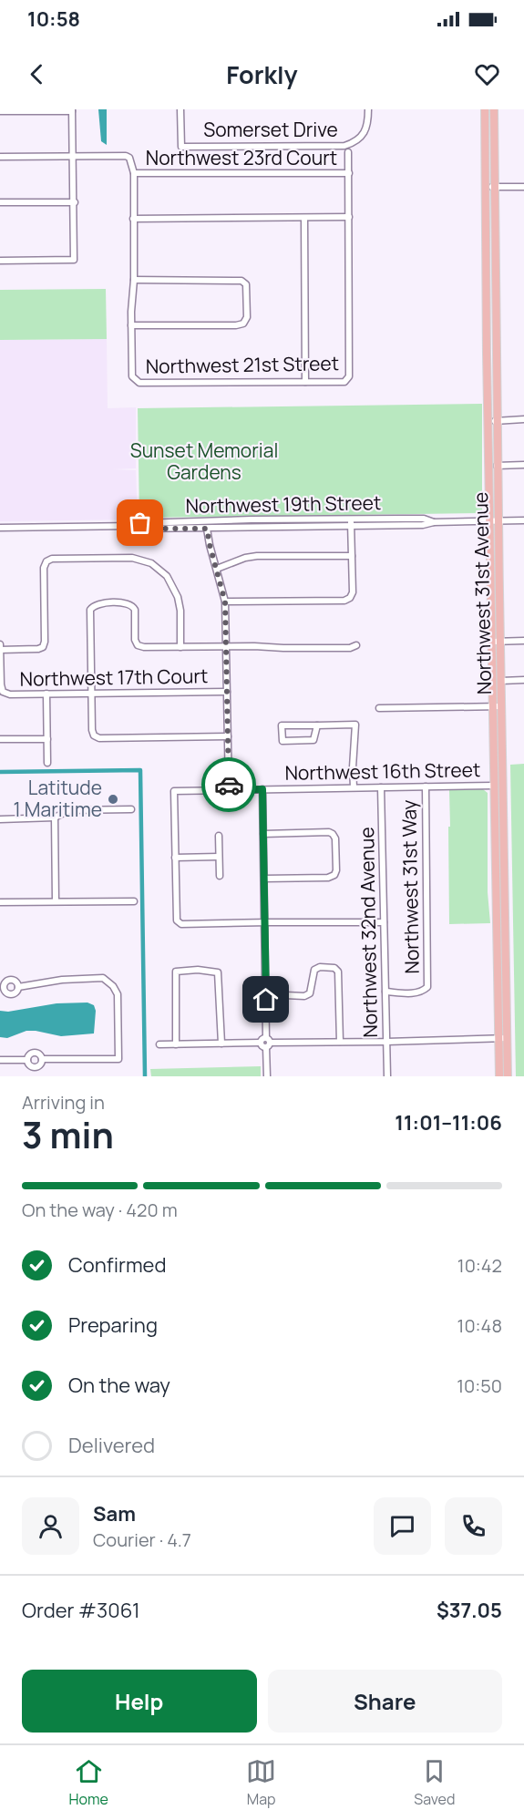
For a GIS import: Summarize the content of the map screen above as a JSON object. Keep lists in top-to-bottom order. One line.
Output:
{"streets":{"main road":["Northwest 31st Avenue"],"street":["Somerset Drive","Northwest 23rd Court","Northwest 21st Street","Northwest 19th Street","Northwest 17th Court","Northwest 16th Street","Northwest 31st Way","Northwest 32nd Avenue"]},"crossings":[["Northwest 19th Street","Northwest 31st Avenue"],["Northwest 31st Avenue","Northwest 16th Street"],["Northwest 16th Street","Northwest 31st Way"],["Northwest 16th Street","Northwest 32nd Avenue"],["Northwest 31st Way","Northwest 32nd Avenue"]],"parks":["Sunset Memorial Gardens"],"places":["Latitude 1 Maritime"],"page":{"status":"10:58","header":"Forkly","heading":["3 min","Arriving in","11:01–11:06"],"panel":["Sam","Courier · 4.7","Order #3061","$37.05"],"bar":"On the way · 420 m","list":[["Confirmed","10:42"],["Preparing","10:48"],["On the way","10:50"],"Delivered"],"buttons":["Help","Share"],"tabs":["Home","Map","Saved"]}}
